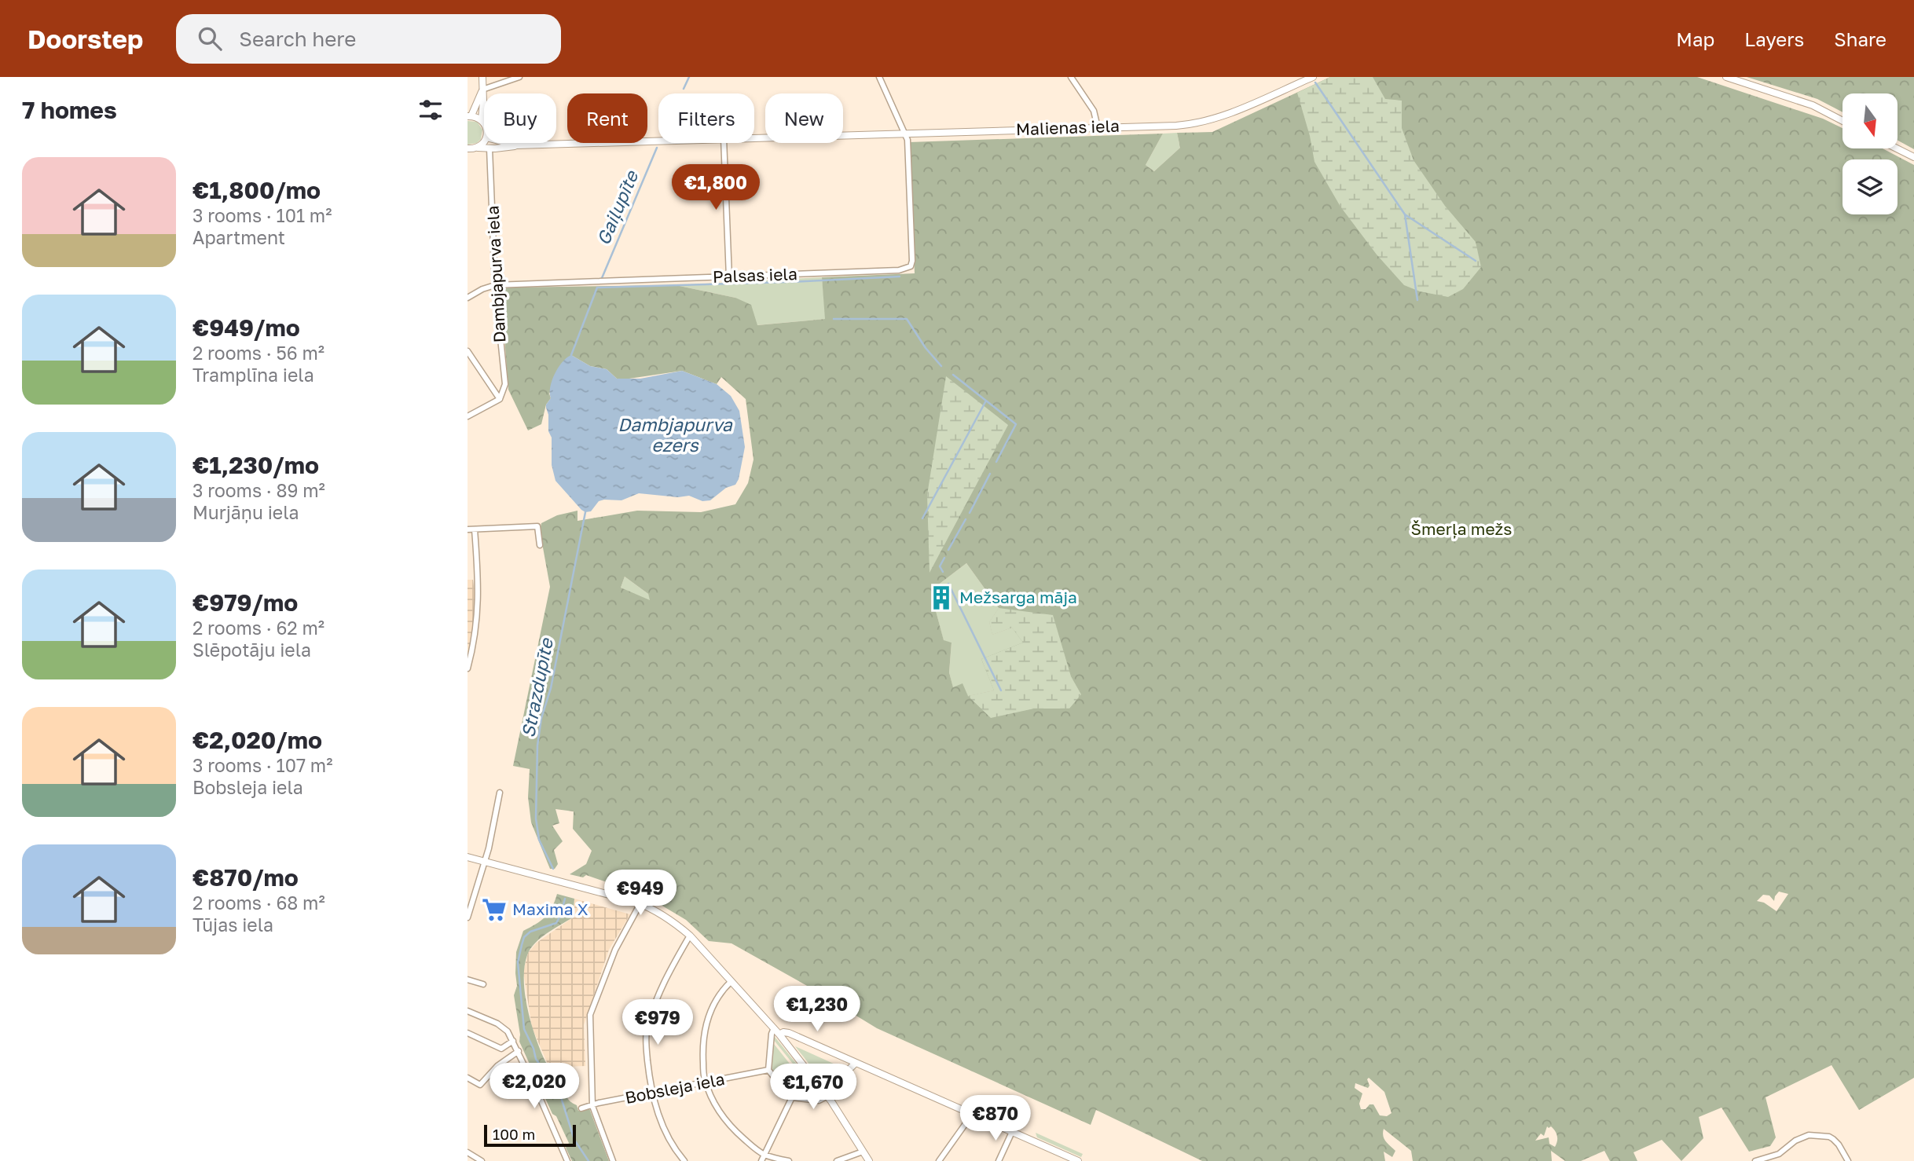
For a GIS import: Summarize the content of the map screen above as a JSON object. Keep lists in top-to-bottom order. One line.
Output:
{"streets":{"street":["Malienas iela","Dambjapurva iela","Palsas iela","Bobsleja iela"]},"crossings":[["Malienas iela","Dambjapurva iela"],["Malienas iela","Palsas iela"],["Dambjapurva iela","Palsas iela"]],"water":["Gaiļupīte","Dambjapurva ezers","Strazdupīte"],"parks":["Šmerļa mežs"],"places":{"building":["Mežsarga māja"],"supermarket":["Maxima X"]},"scale_bar":"100 m","north":"bottom","page":{"header":"Doorstep","search":"Search here","nav":["Map","Layers","Share"],"heading":"7 homes","chip":["Buy","Rent","Filters","New"],"list":[{"name":"€1,800/mo","note":"3 rooms · 101 m² · Apartment"},{"name":"€949/mo","note":"2 rooms · 56 m² · Tramplīna iela"},{"name":"€1,230/mo","note":"3 rooms · 89 m² · Murjāņu iela"},{"name":"€979/mo","note":"2 rooms · 62 m² · Slēpotāju iela"},{"name":"€2,020/mo","note":"3 rooms · 107 m² · Bobsleja iela"},{"name":"€870/mo","note":"2 rooms · 68 m² · Tūjas iela"}],"price":["€1,800","€949","€1,230","€979","€2,020","€1,670","€870"],"scale":"100 m"}}
